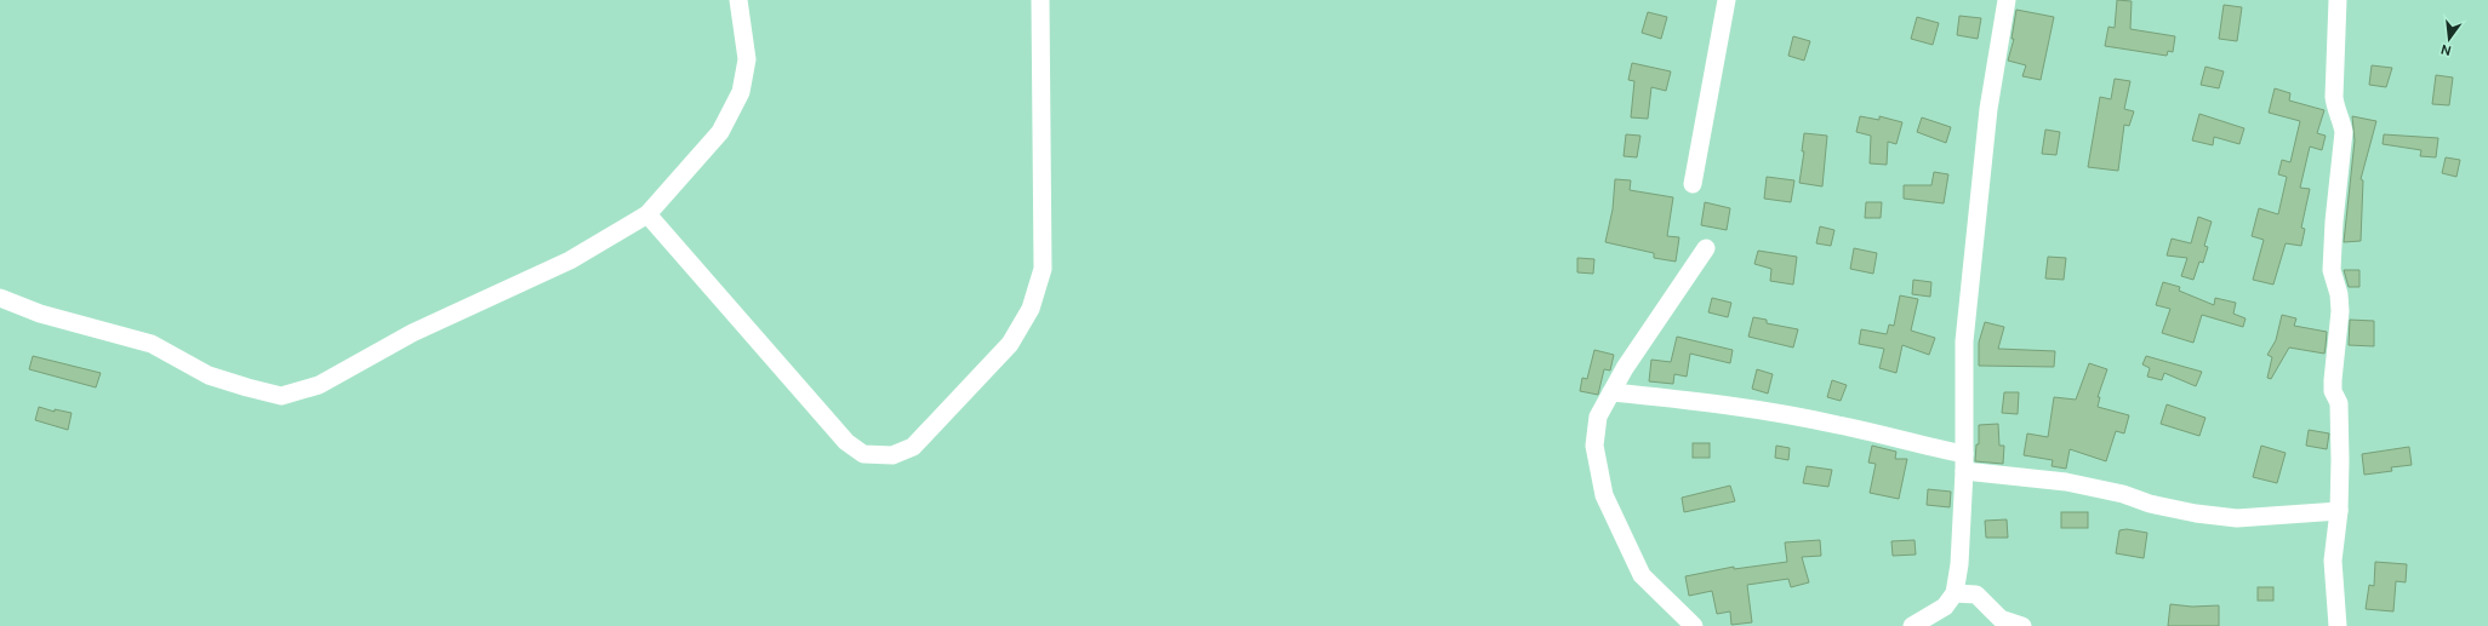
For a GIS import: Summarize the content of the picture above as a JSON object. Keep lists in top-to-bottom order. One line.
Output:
{"north":"bottom"}
